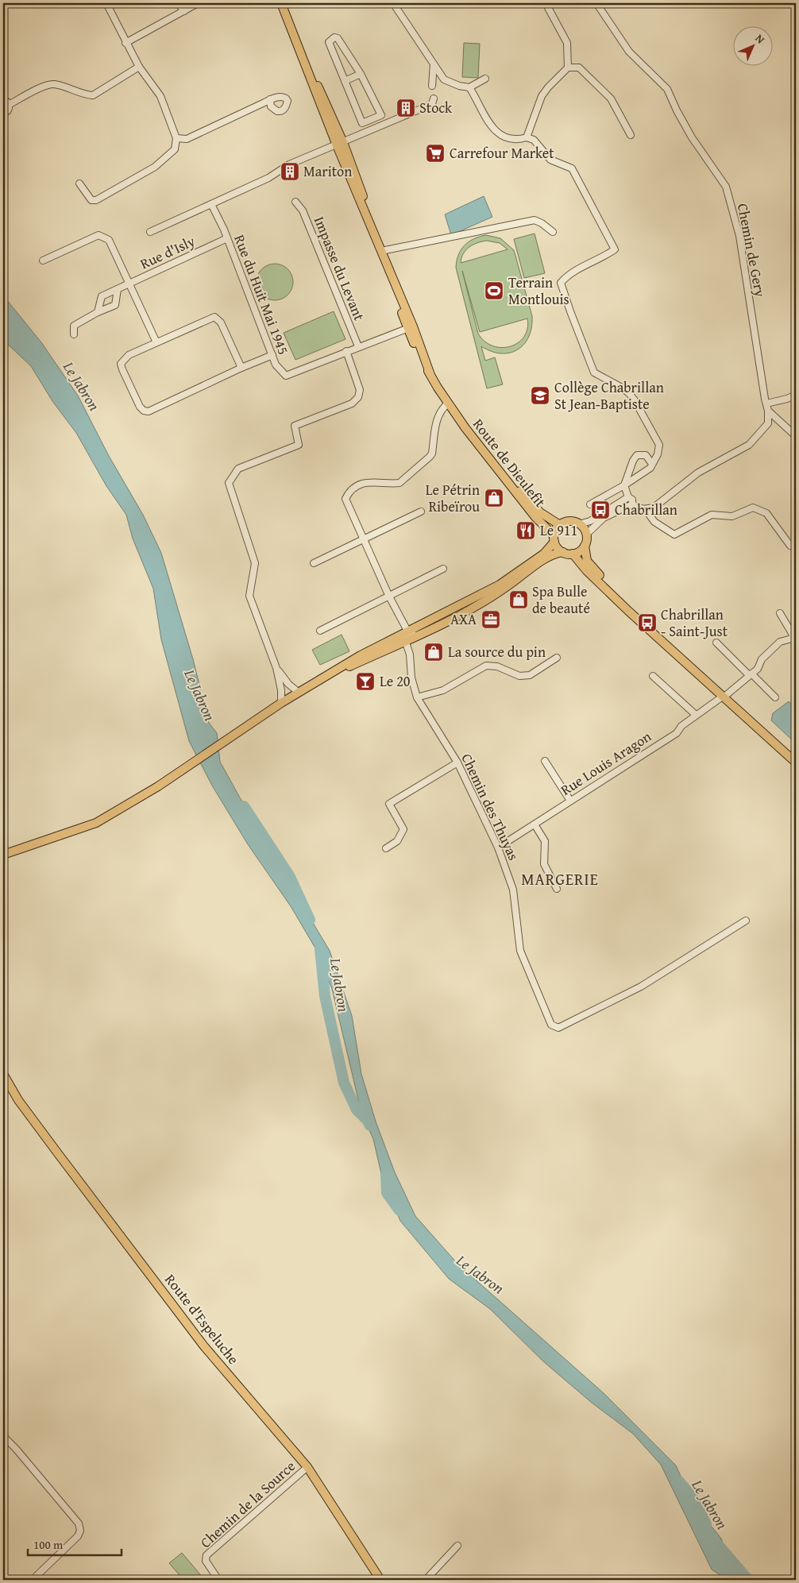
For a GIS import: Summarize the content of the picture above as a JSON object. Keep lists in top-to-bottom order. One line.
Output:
{"streets":{"main road":["Route de Dieulefit","Route d'Espeluche"],"street":["Chemin de Gery","Rue d'Isly","Impasse du Levant","Rue du Huit Mai 1945","Rue Louis Aragon","Chemin des Thuyas","Chemin de la Source"]},"crossings":[["Rue d'Isly","Rue du Huit Mai 1945"],["Impasse du Levant","Rue du Huit Mai 1945"],["Rue du Huit Mai 1945","Route de Dieulefit"],["Rue Louis Aragon","Chemin des Thuyas"],["Route d'Espeluche","Chemin de la Source"]],"districts":["MARGERIE"],"water":["Le Jabron"],"places":{"building":["Stock","Mariton"],"supermarket":["Carrefour Market"],"sports":["Terrain Montlouis"],"school or university":["Collège Chabrillan St Jean-Baptiste"],"shop":["Le Pétrin Ribeïrou","Spa Bulle de beauté","La source du pin"],"bus stop":["Chabrillan","Chabrillan - Saint-Just"],"restaurant":["Le 911"],"office":["AXA"],"bar":["Le 20"]},"scale_bar":"100 m","north":"top right"}
